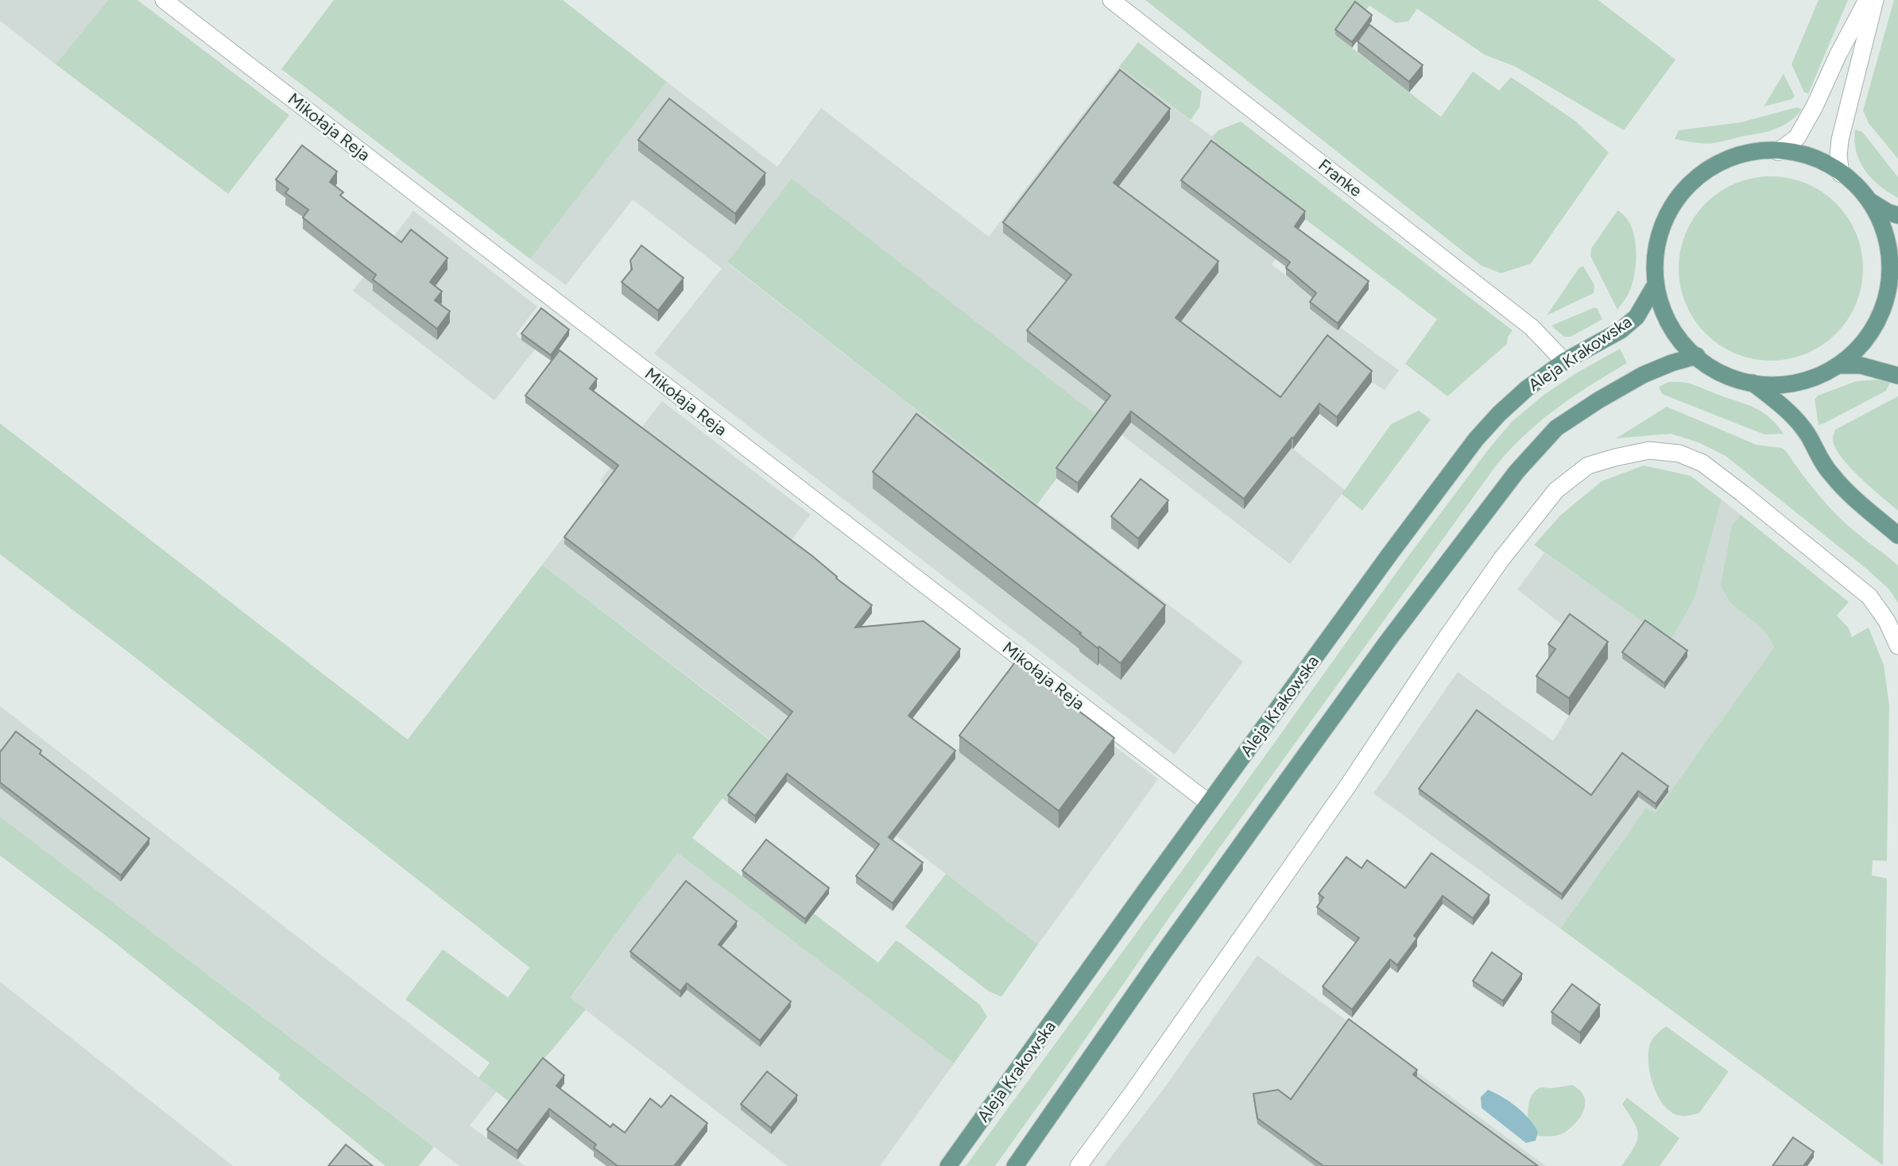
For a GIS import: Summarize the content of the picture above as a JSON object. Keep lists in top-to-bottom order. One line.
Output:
{"streets":{"main road":["Aleja Krakowska"],"street":["Mikołaja Reja","Franke"]},"crossings":[["Mikołaja Reja","Aleja Krakowska"],["Franke","Aleja Krakowska"]]}
